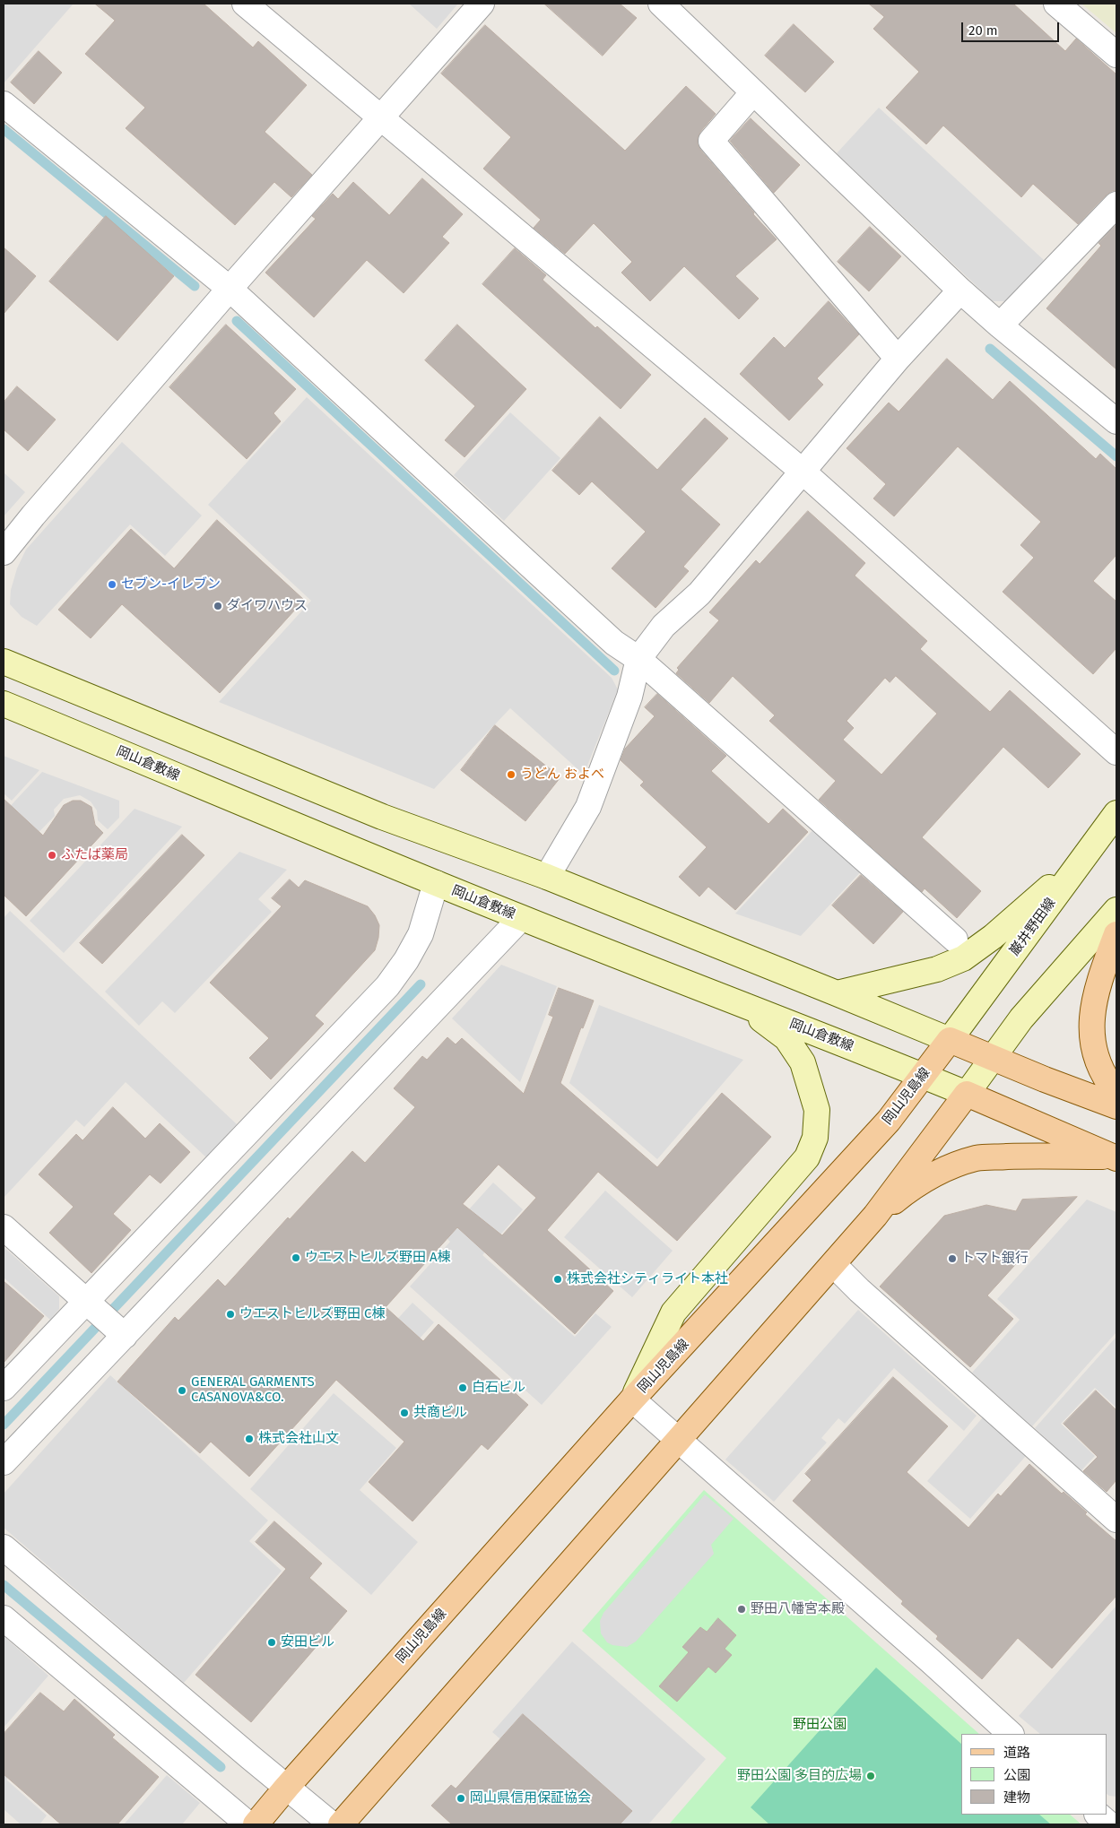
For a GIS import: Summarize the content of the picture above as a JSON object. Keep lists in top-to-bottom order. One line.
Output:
{"streets":{"main road":["岡山倉敷線","巌井野田線","岡山児島線"]},"crossings":[["岡山倉敷線","岡山児島線"],["巌井野田線","岡山児島線"]],"parks":["野田公園"],"places":["セブン-イレブン","ダイワハウス","うどん およべ","ふたば薬局","ウエストヒルズ野田 A棟","トマト銀行","株式会社シティライト本社","ウエストヒルズ野田 C棟","白石ビル","GENERAL GARMENTS CASANOVA&CO.","共商ビル","株式会社山文","野田八幡宮本殿","安田ビル","野田公園 多目的広場","岡山県信用保証協会"],"legend":["道路","公園","建物"],"scale_bar":"20 m"}
